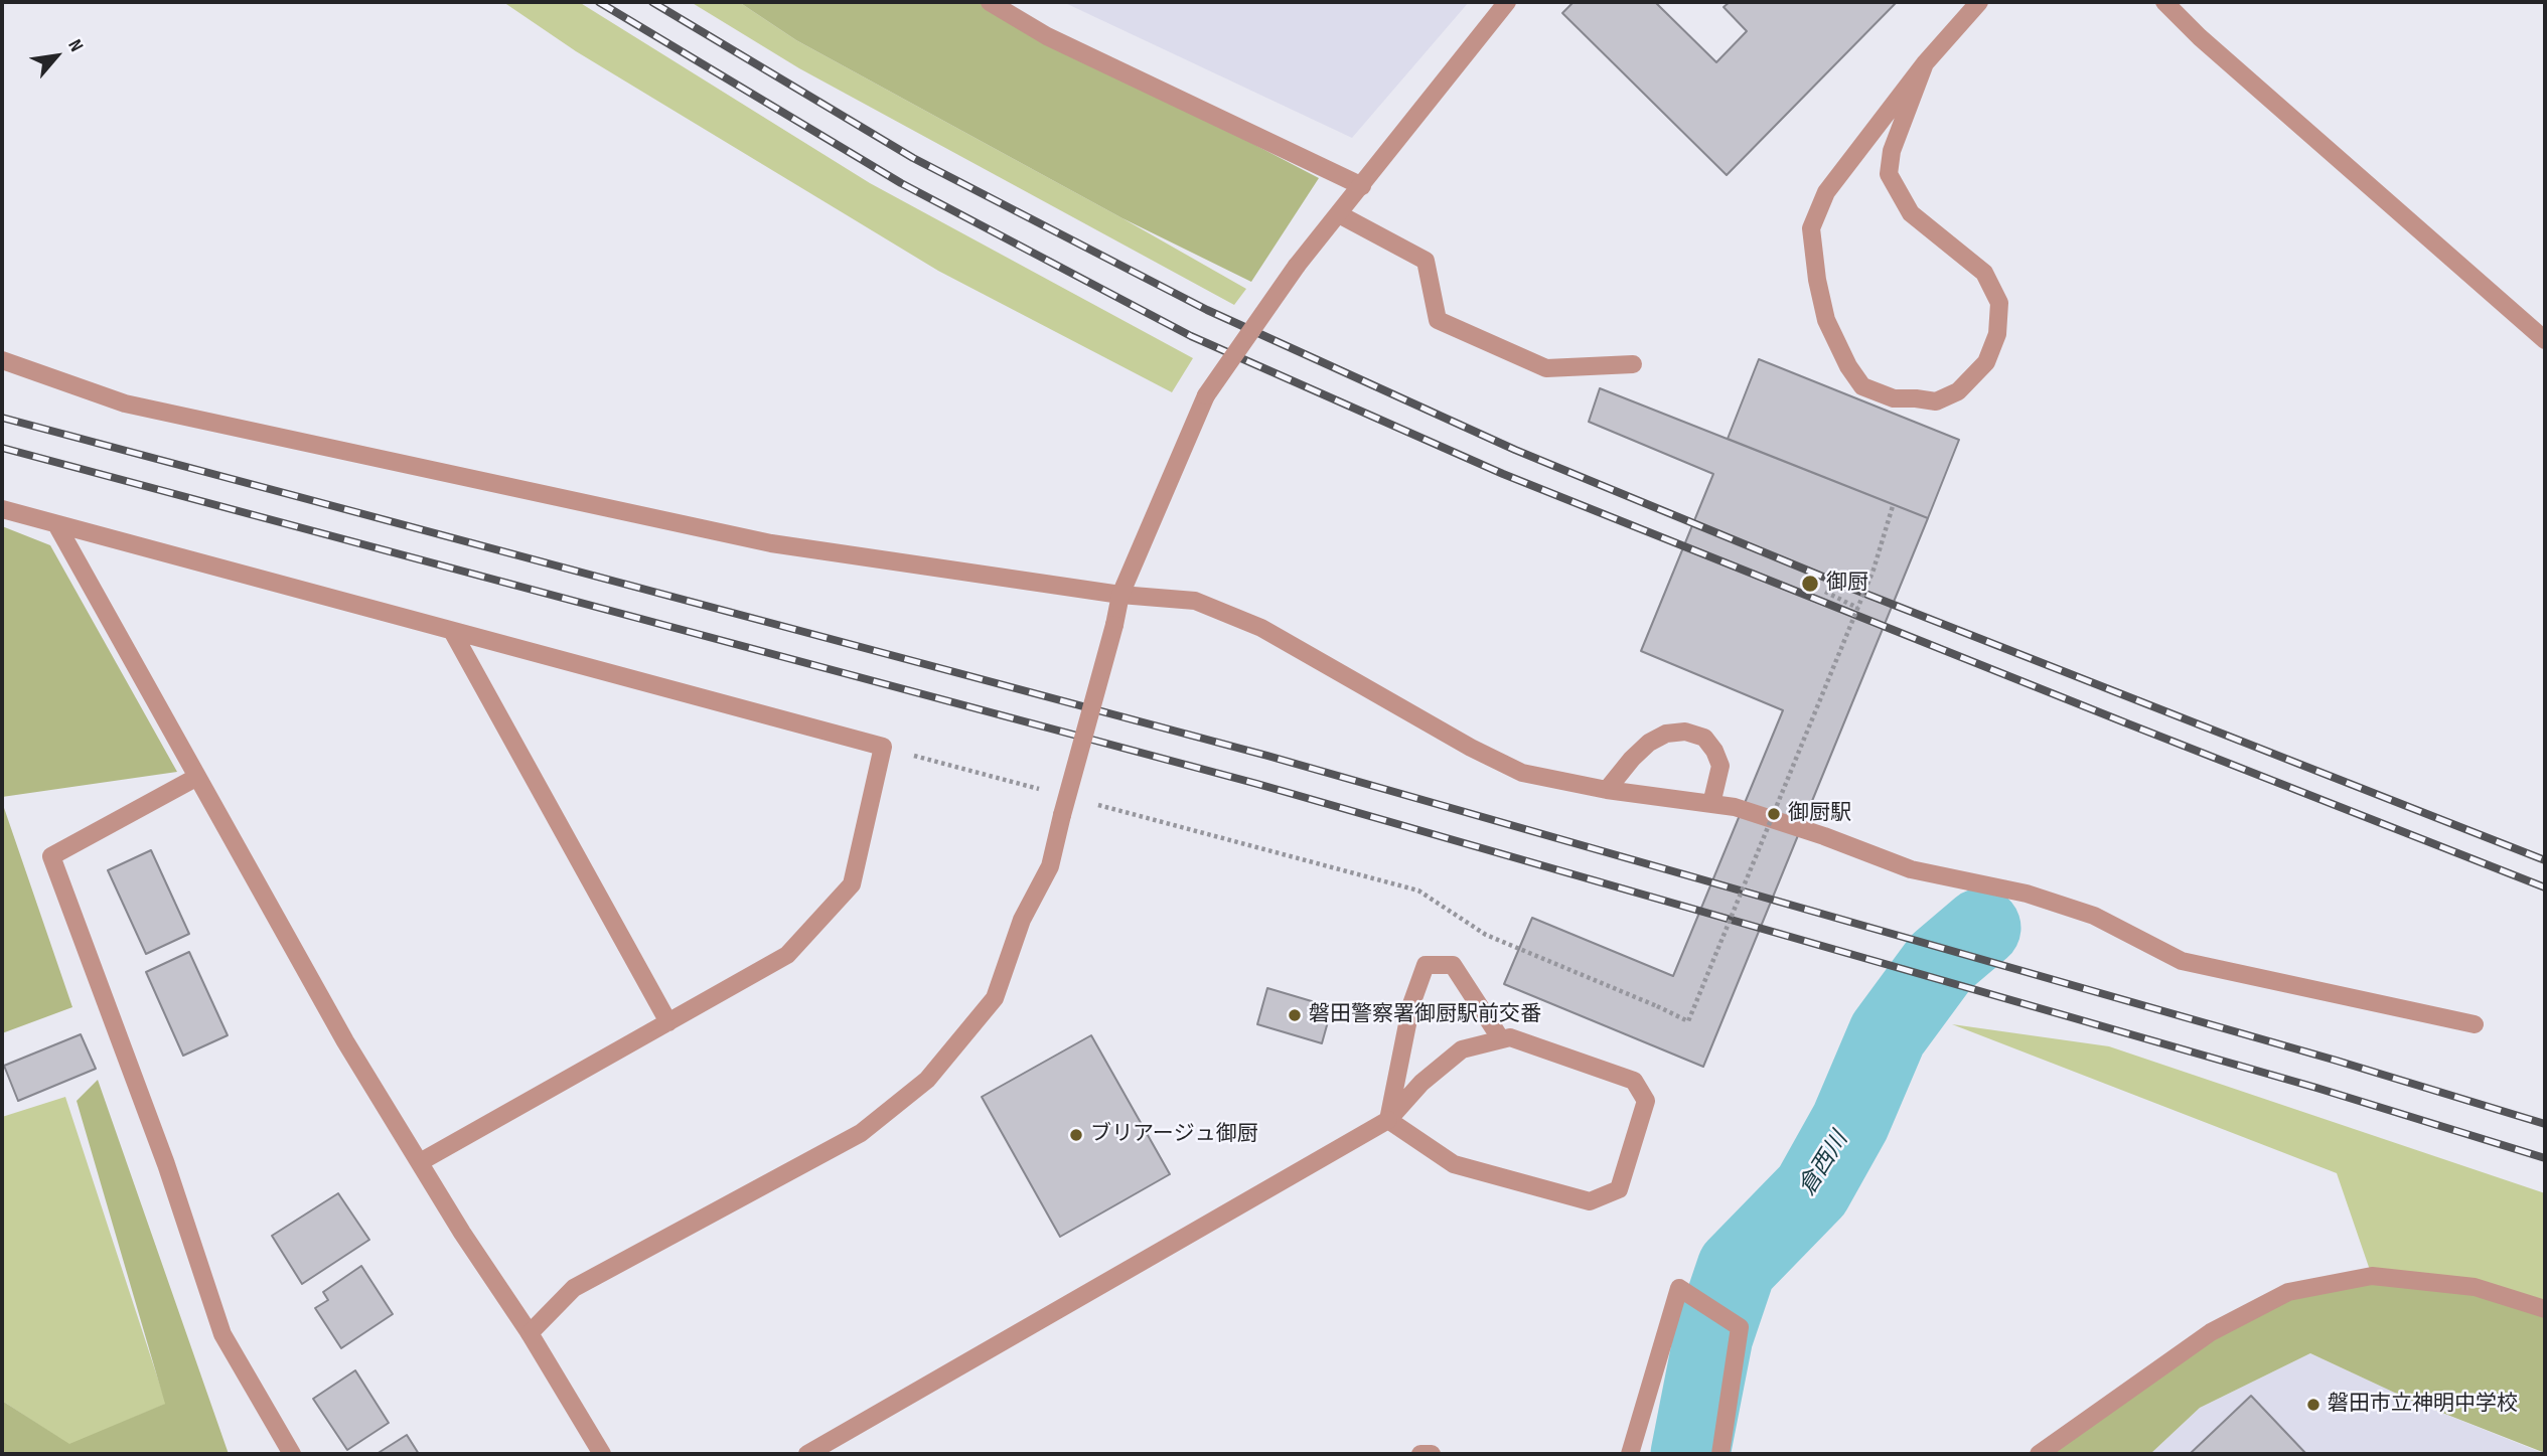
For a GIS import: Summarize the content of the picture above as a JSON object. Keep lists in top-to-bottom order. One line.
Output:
{"water":["倉西川"],"places":["御厨","御厨駅","磐田警察署御厨駅前交番","ブリアージュ御厨","磐田市立神明中学校"],"north":"top right"}
